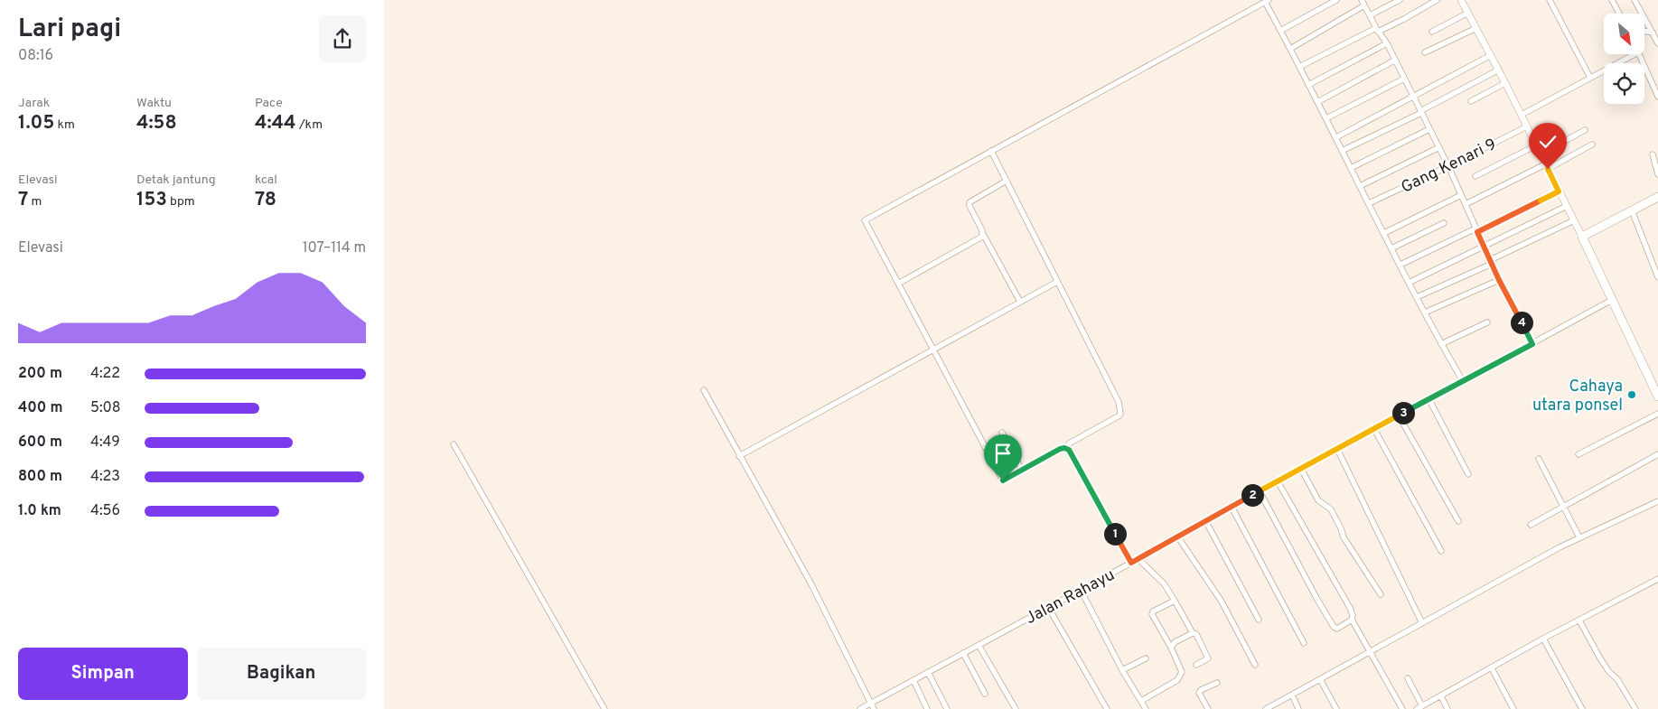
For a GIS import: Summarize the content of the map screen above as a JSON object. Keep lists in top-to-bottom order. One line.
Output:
{"streets":{"street":["Gang Kenari 9","Jalan Rahayu"]},"places":["Cahaya utara ponsel"],"north":"bottom right","page":{"heading":["Lari pagi","08:16"],"stats":[["Jarak","1.05 km"],["Waktu","4:58"],["Pace","4:44 /km"],["Elevasi","7 m"],["Detak jantung","153 bpm"],["kcal","78"]],"chart":["Elevasi","107–114 m"],"pins":["4","3","2","1"],"list":[{"name":"200 m","note":"4:22"},{"name":"400 m","note":"5:08"},{"name":"600 m","note":"4:49"},{"name":"800 m","note":"4:23"},{"name":"1.0 km","note":"4:56"}],"buttons":["Simpan","Bagikan"]}}
